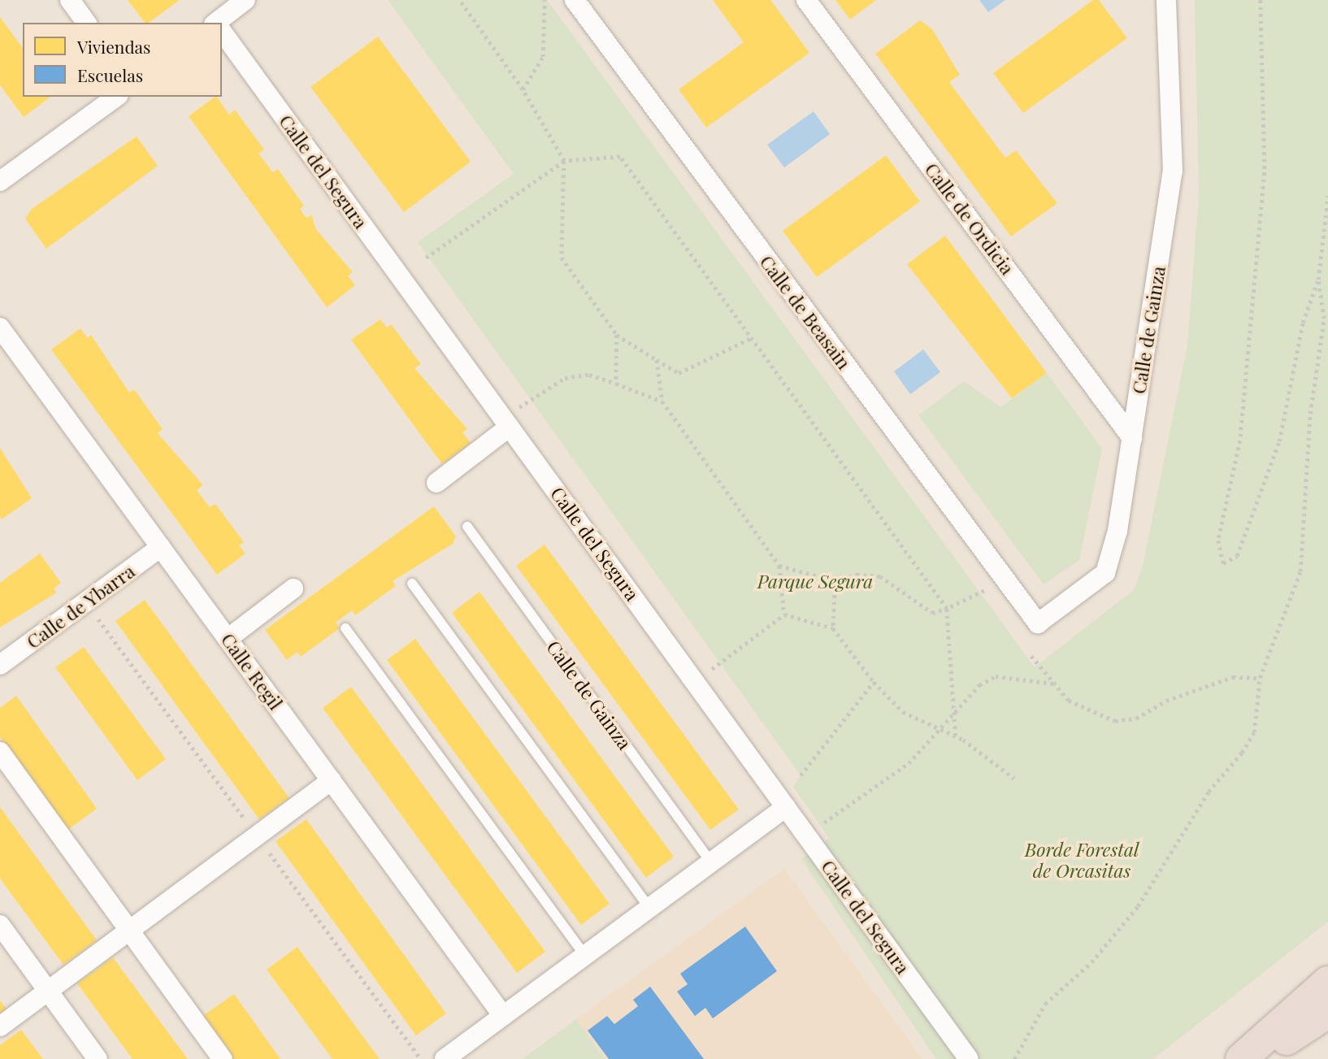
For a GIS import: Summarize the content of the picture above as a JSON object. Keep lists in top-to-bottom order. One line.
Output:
{"streets":{"street":["Calle del Segura","Calle de Ordicia","Calle de Beasain","Calle de Gainza","Calle de Ybarra","Calle Regil"]},"crossings":[["Calle de Ordicia","Calle de Gainza"],["Calle de Beasain","Calle de Gainza"],["Calle de Ybarra","Calle Regil"]],"parks":["Parque Segura","Borde Forestal de Orcasitas"],"legend":["Viviendas","Escuelas"]}
